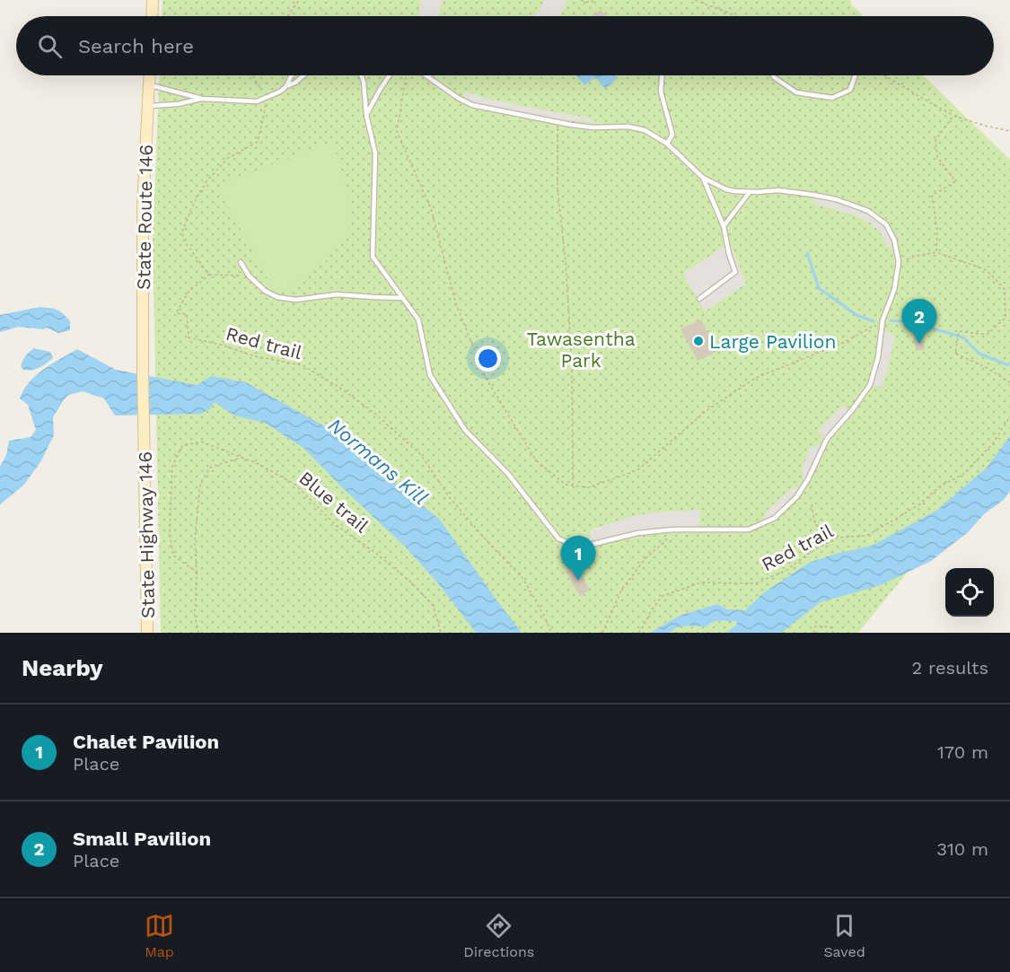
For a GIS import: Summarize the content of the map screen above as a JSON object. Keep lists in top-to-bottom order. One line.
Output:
{"streets":{"main road":["State Route 146","State Highway 146"],"path":["Red trail","Blue trail"]},"crossings":[["State Route 146","State Highway 146"]],"water":["Normans Kill"],"parks":["Tawasentha Park"],"places":["Large Pavilion"],"page":{"search":"Search here","pins":["2","1"],"heading":["Nearby","2 results"],"list":[{"mark":"1","name":"Chalet Pavilion","note":"Place","value":"170 m"},{"mark":"2","name":"Small Pavilion","note":"Place","value":"310 m"}],"nav":["Map","Directions","Saved"]}}
